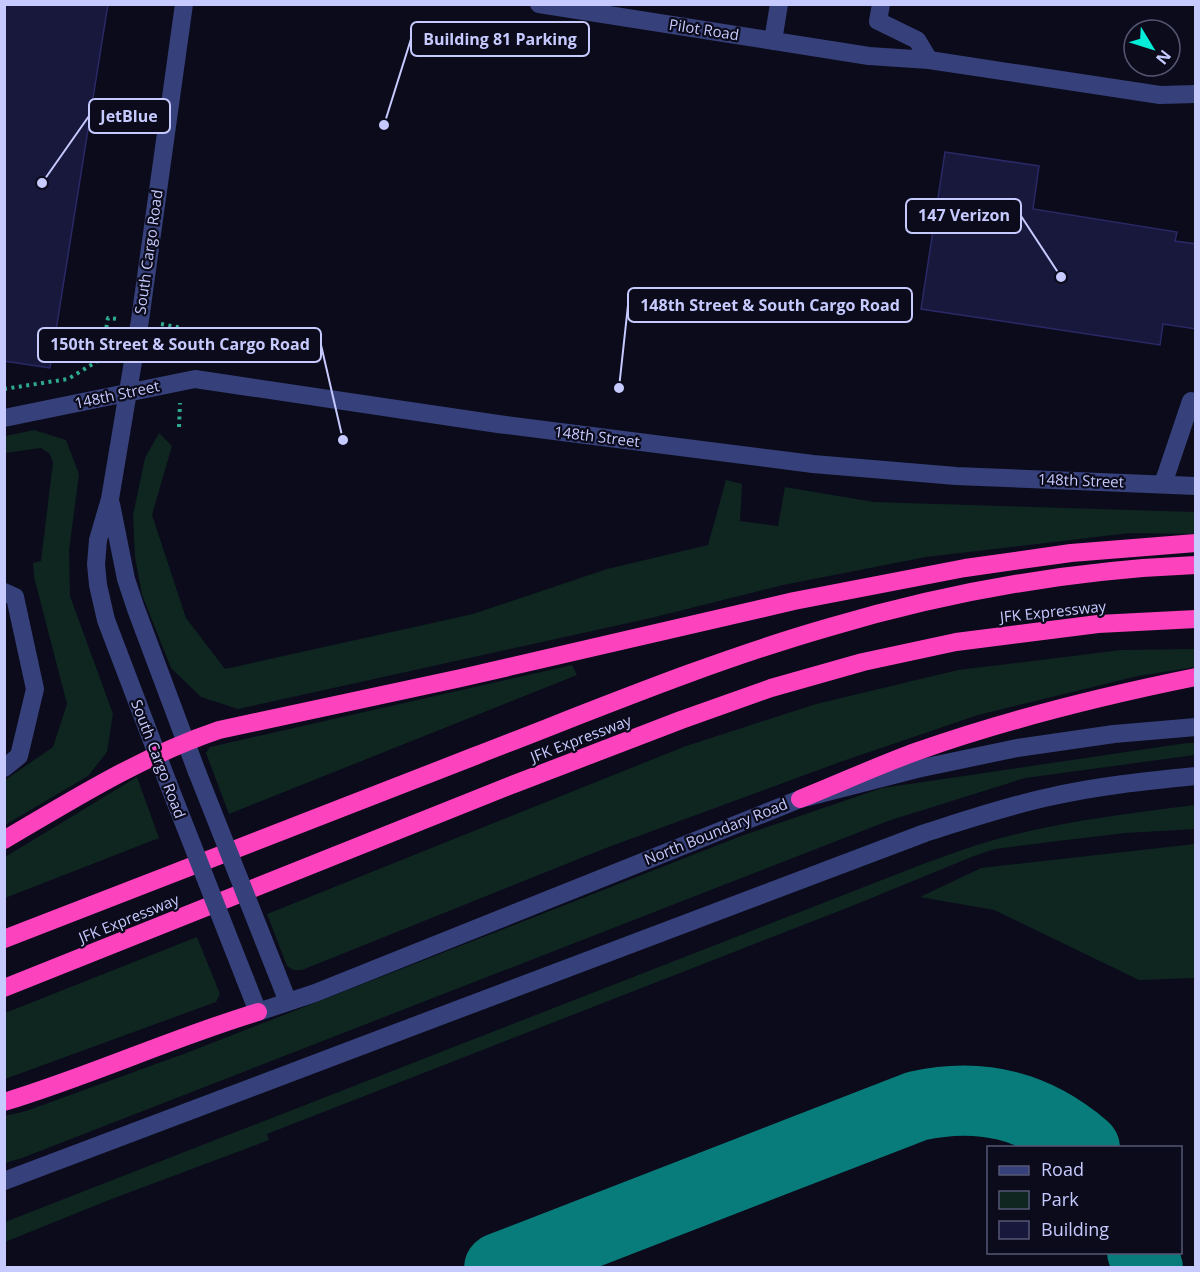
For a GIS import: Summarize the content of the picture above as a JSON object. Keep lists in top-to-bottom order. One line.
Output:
{"streets":{"highway":["JFK Expressway"],"street":["Pilot Road","South Cargo Road","148th Street","North Boundary Road"]},"crossings":[["South Cargo Road","148th Street"],["South Cargo Road","North Boundary Road"]],"places":["Building 81 Parking","JetBlue","147 Verizon","148th Street & South Cargo Road","150th Street & South Cargo Road"],"legend":["Road","Park","Building"],"north":"bottom right"}
